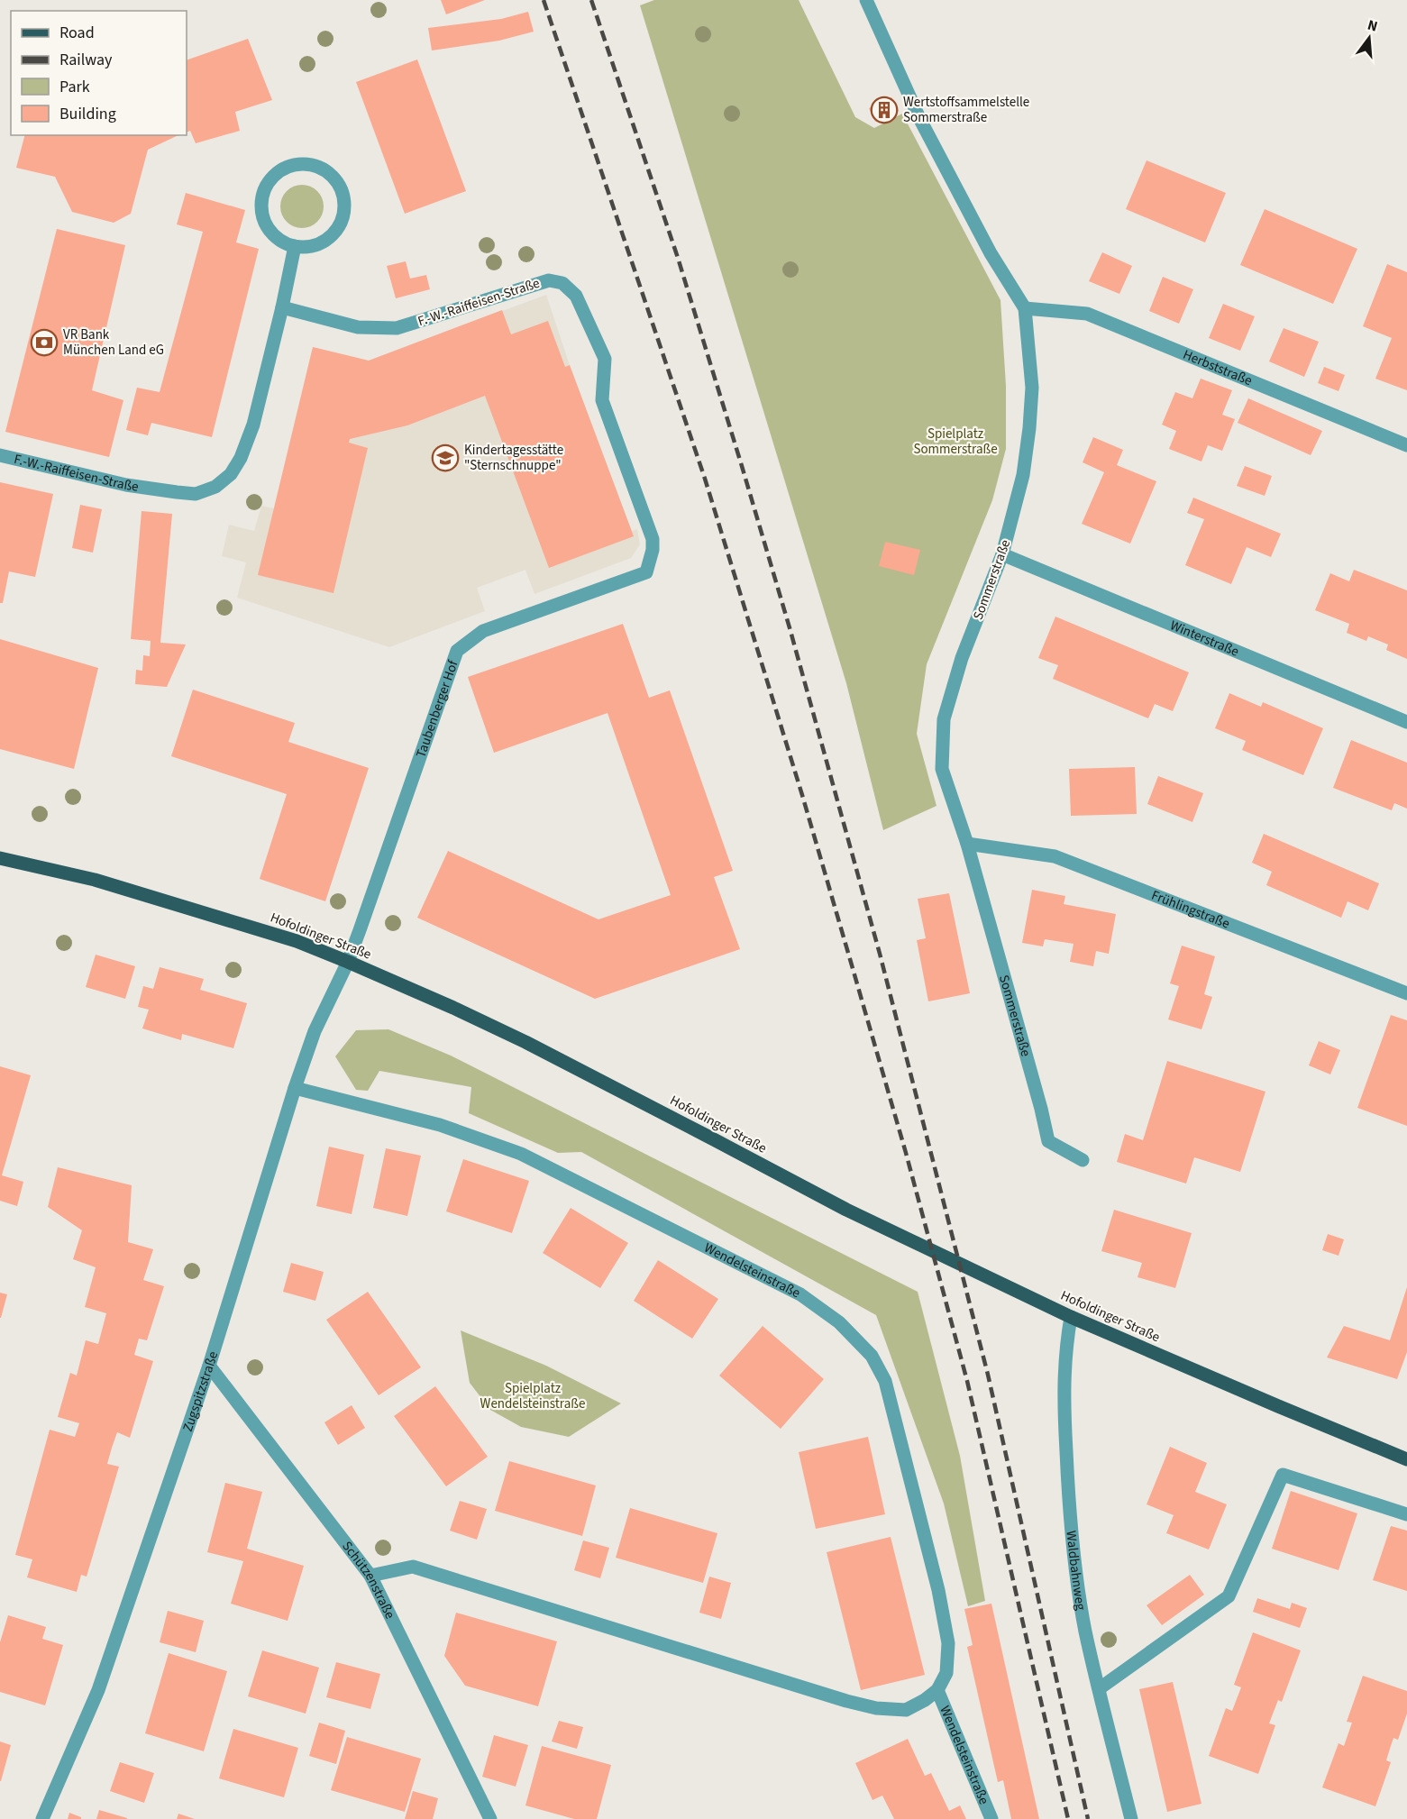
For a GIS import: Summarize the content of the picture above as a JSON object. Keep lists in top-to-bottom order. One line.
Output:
{"streets":{"main road":["Hofoldinger Straße"],"street":["F.-W.-Raiffeisen-Straße","Herbststraße","Sommerstraße","Winterstraße","Taubenberger Hof","Frühlingstraße","Wendelsteinstraße","Zugspitzstraße","Waldbahnweg","Schützenstraße"]},"crossings":[["F.-W.-Raiffeisen-Straße","Taubenberger Hof"],["Herbststraße","Sommerstraße"],["Sommerstraße","Winterstraße"],["Sommerstraße","Frühlingstraße"],["Taubenberger Hof","Hofoldinger Straße"],["Taubenberger Hof","Zugspitzstraße"],["Hofoldinger Straße","Zugspitzstraße"],["Hofoldinger Straße","Waldbahnweg"],["Wendelsteinstraße","Zugspitzstraße"],["Wendelsteinstraße","Schützenstraße"],["Zugspitzstraße","Schützenstraße"]],"parks":["Spielplatz Sommerstraße","Spielplatz Wendelsteinstraße"],"places":{"building":["Wertstoffsammelstelle Sommerstraße"],"bank":["VR Bank München Land eG"],"school or university":["Kindertagesstätte \"Sternschnuppe\""]},"legend":["Road","Railway","Park","Building"],"north":"top"}
